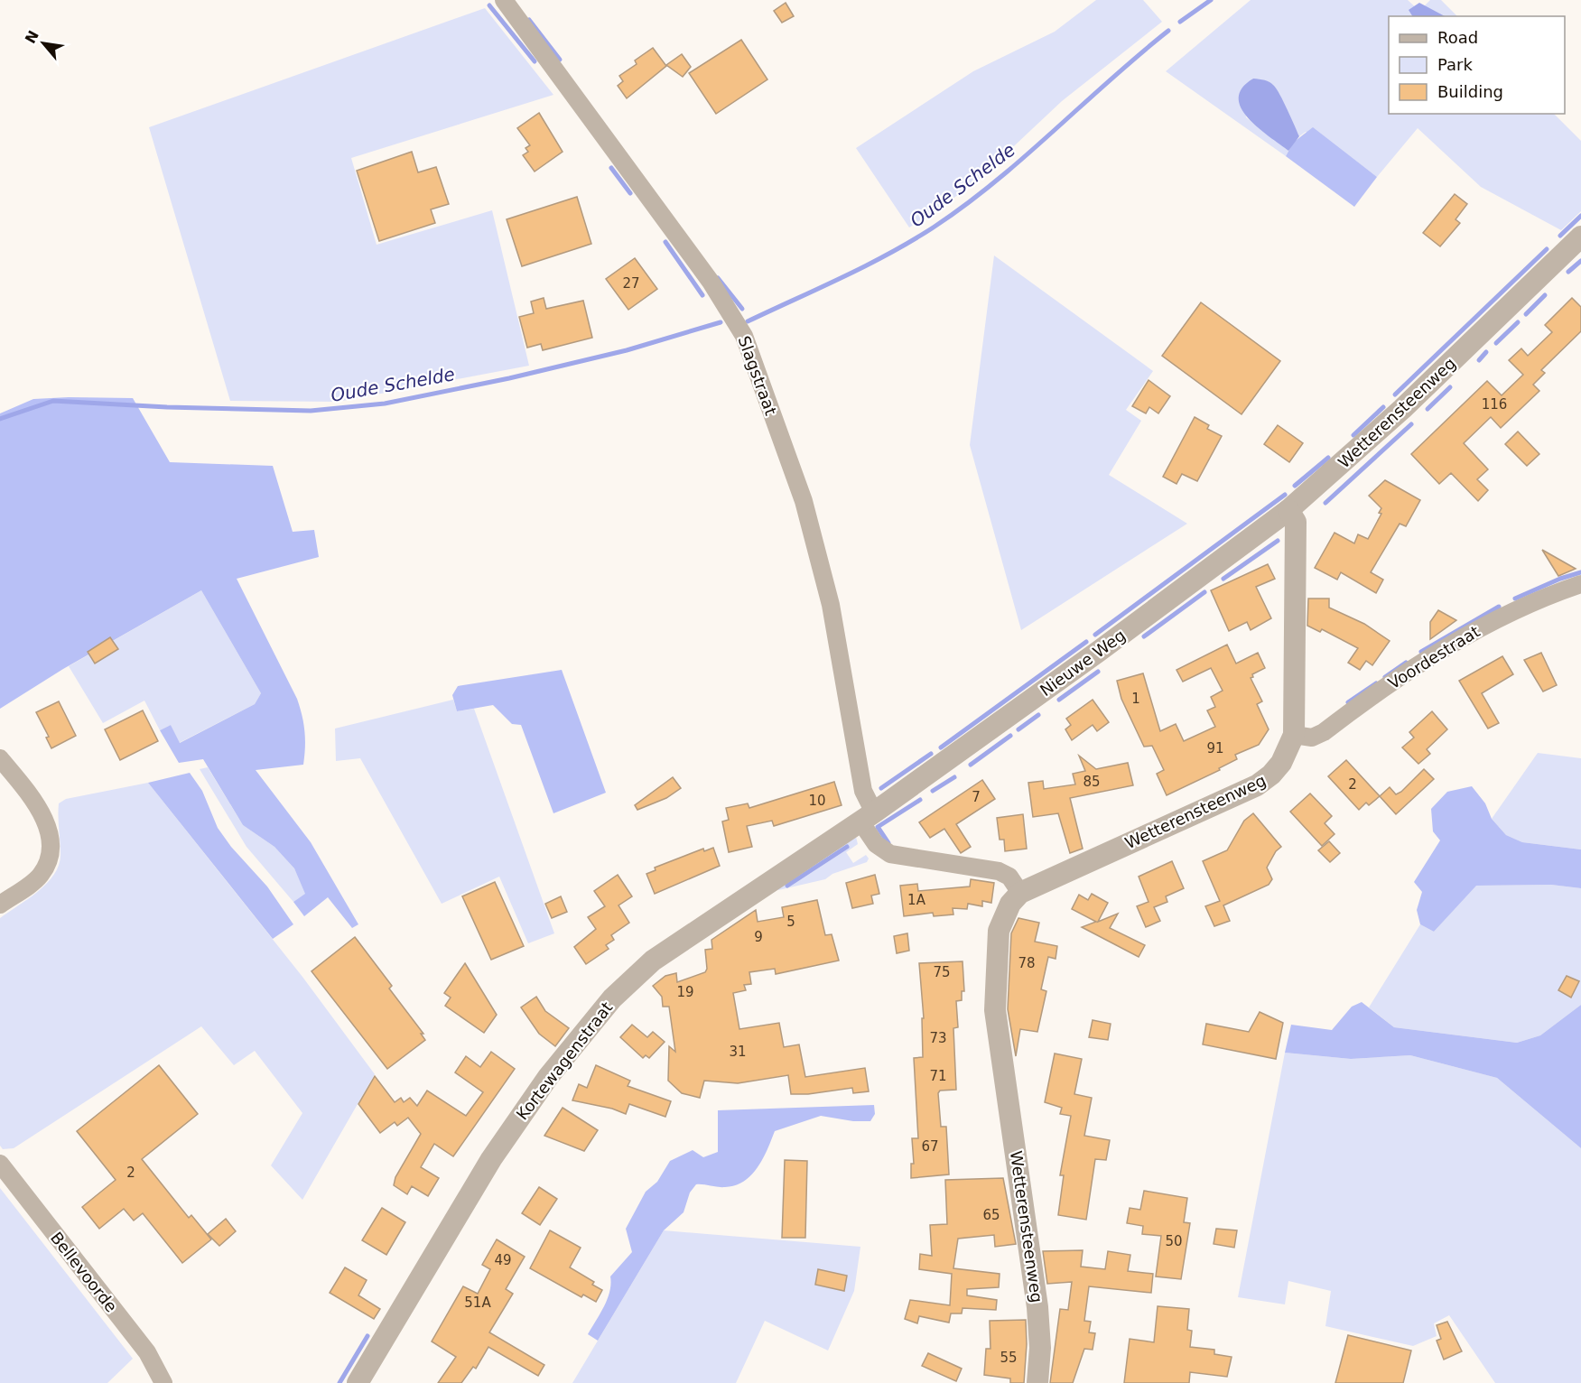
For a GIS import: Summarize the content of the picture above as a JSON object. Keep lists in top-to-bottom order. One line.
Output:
{"streets":{"street":["Slagstraat","Wetterensteenweg","Voordestraat","Nieuwe Weg","Kortewagenstraat","Bellevoorde"]},"crossings":[["Slagstraat","Nieuwe Weg"],["Slagstraat","Kortewagenstraat"],["Wetterensteenweg","Voordestraat"],["Wetterensteenweg","Nieuwe Weg"],["Nieuwe Weg","Kortewagenstraat"]],"water":["Oude Schelde"],"house_numbers":["27","116","1","91","85","2","7","10","1A","5","9","78","75","19","73","31","71","67","2","65","50","49","51A","55"],"legend":["Road","Park","Building"],"north":"top left"}
